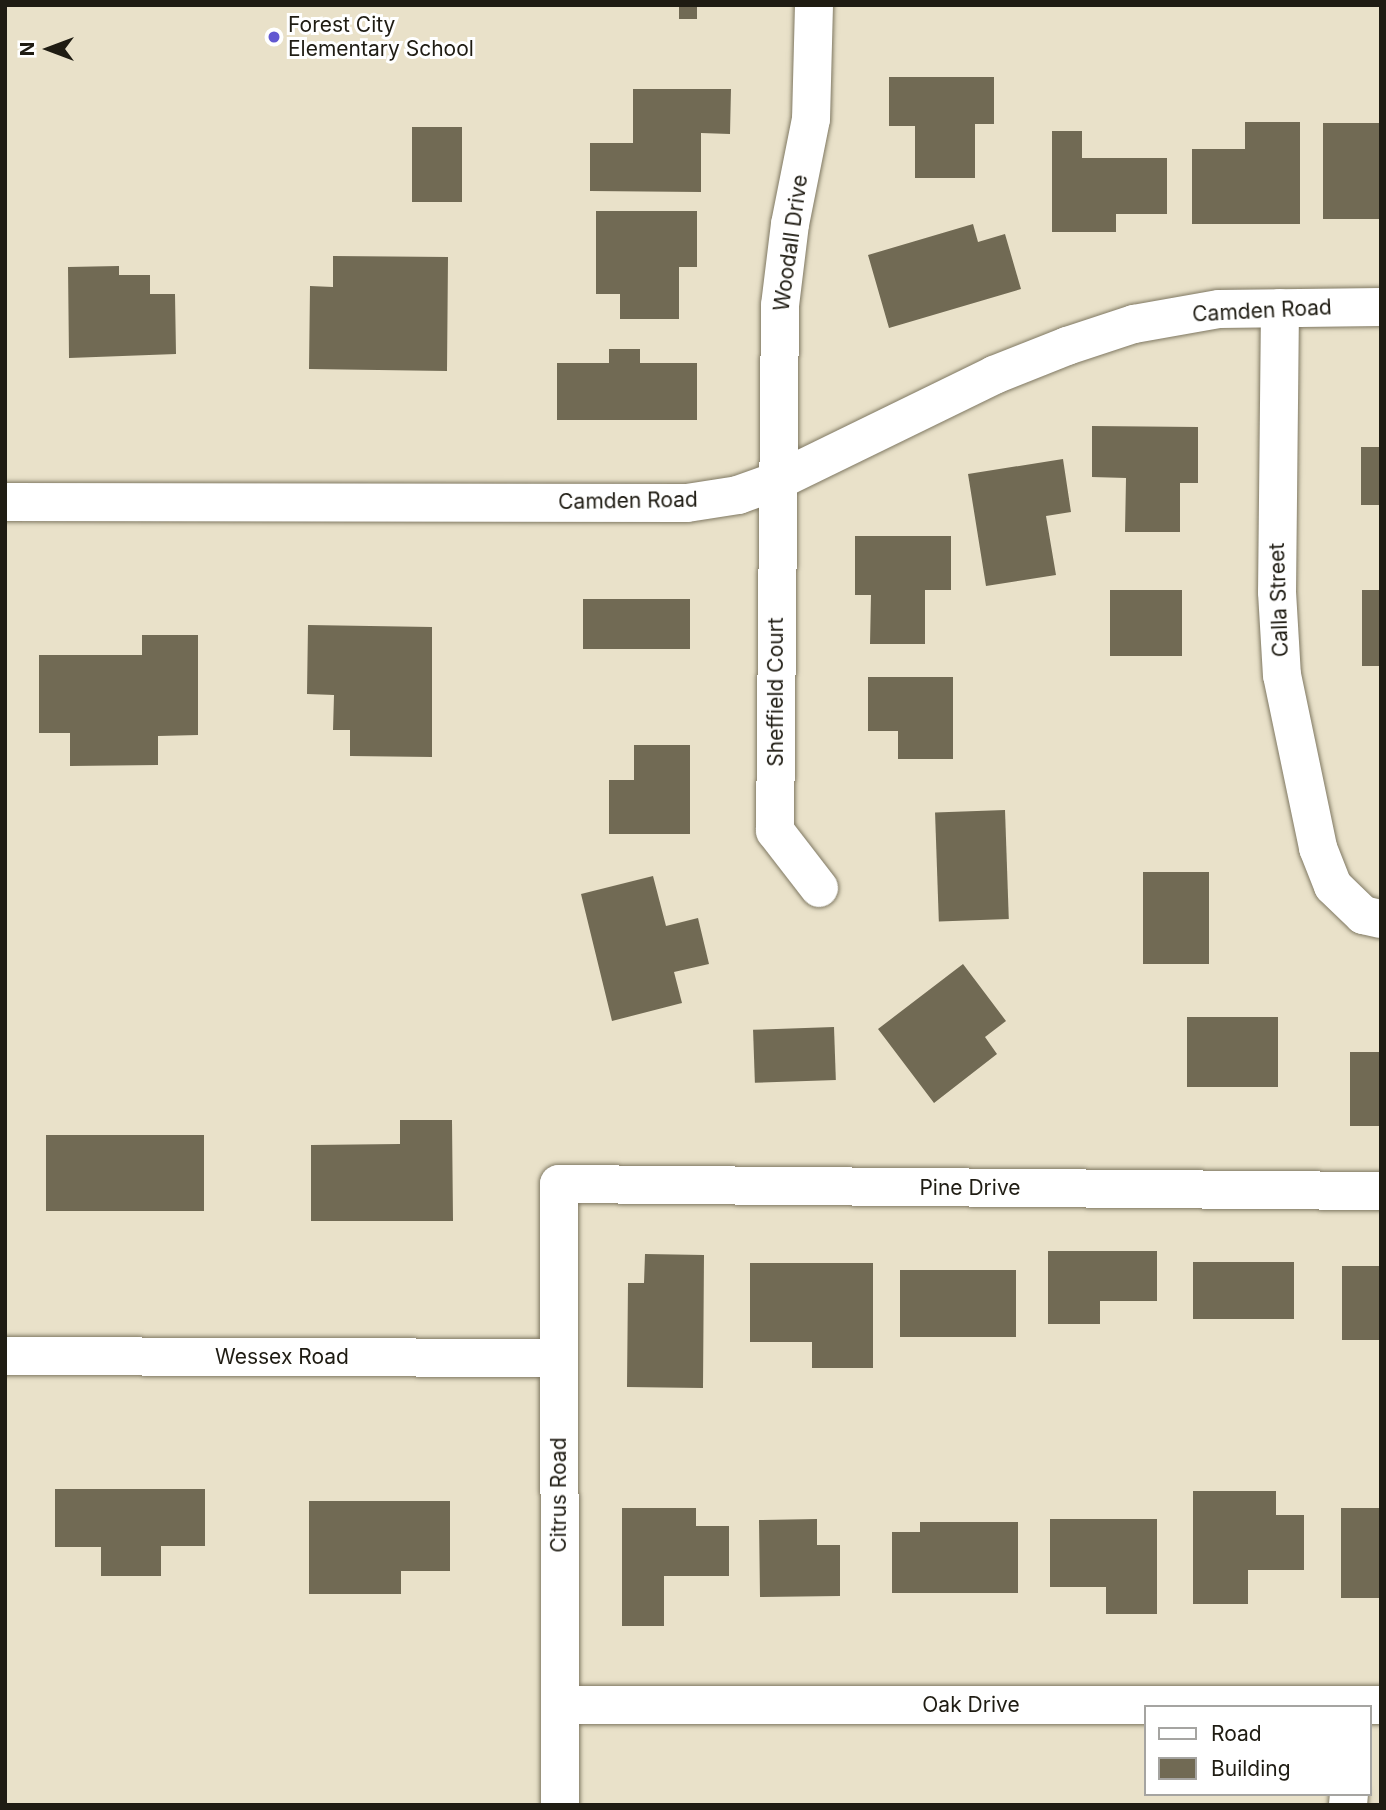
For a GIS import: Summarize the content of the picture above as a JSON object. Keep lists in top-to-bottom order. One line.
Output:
{"streets":{"street":["Woodall Drive","Camden Road","Calla Street","Sheffield Court","Pine Drive","Wessex Road","Citrus Road","Oak Drive"]},"crossings":[["Woodall Drive","Camden Road"],["Woodall Drive","Sheffield Court"],["Camden Road","Calla Street"],["Camden Road","Sheffield Court"],["Pine Drive","Citrus Road"],["Wessex Road","Citrus Road"],["Citrus Road","Oak Drive"]],"places":["Forest City Elementary School"],"legend":["Road","Building"],"north":"left"}
